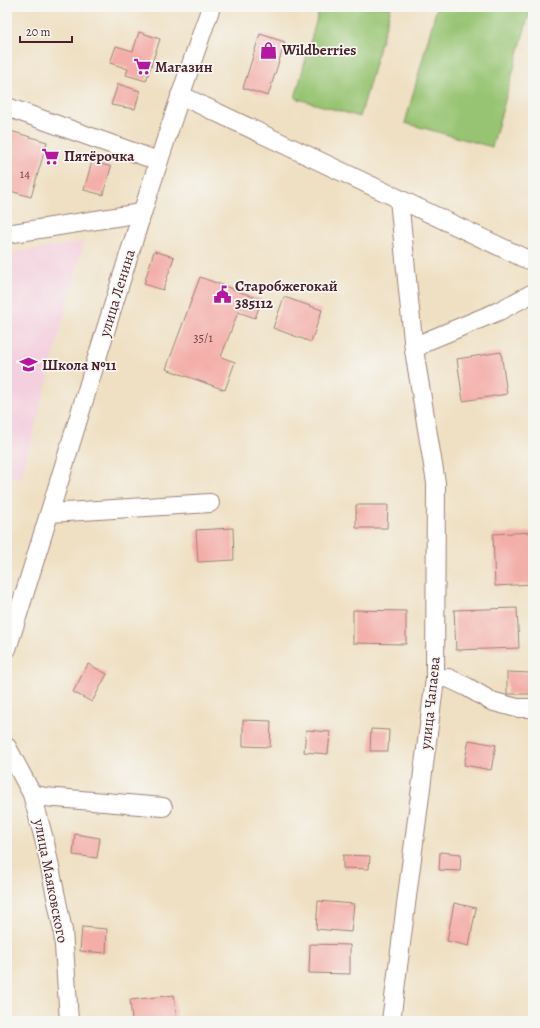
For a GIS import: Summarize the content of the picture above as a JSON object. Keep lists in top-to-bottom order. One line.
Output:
{"streets":{"street":["улица Ленина","улица Чапаева","улица Маяковского"]},"places":{"shop":["Wildberries"],"supermarket":["Магазин","Пятёрочка"],"public building":["Старобжегокай 385112"],"school or university":["Школа №11"]},"house_numbers":["14","35/1"],"scale_bar":"20 m"}
